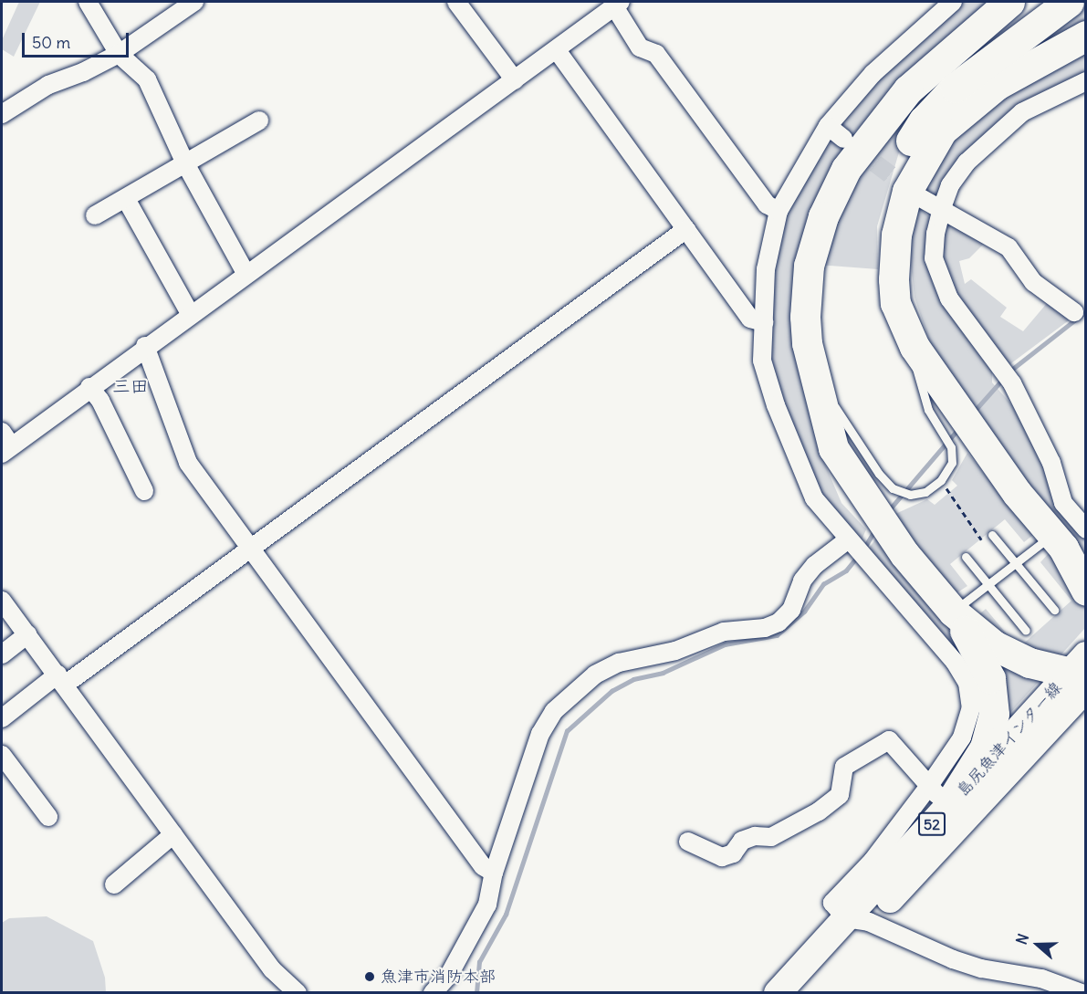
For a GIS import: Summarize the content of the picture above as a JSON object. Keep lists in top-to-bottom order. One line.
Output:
{"streets":{"main road":["島尻魚津インター線","52"]},"districts":["三田"],"places":["魚津市消防本部"],"scale_bar":"50 m","north":"left"}
